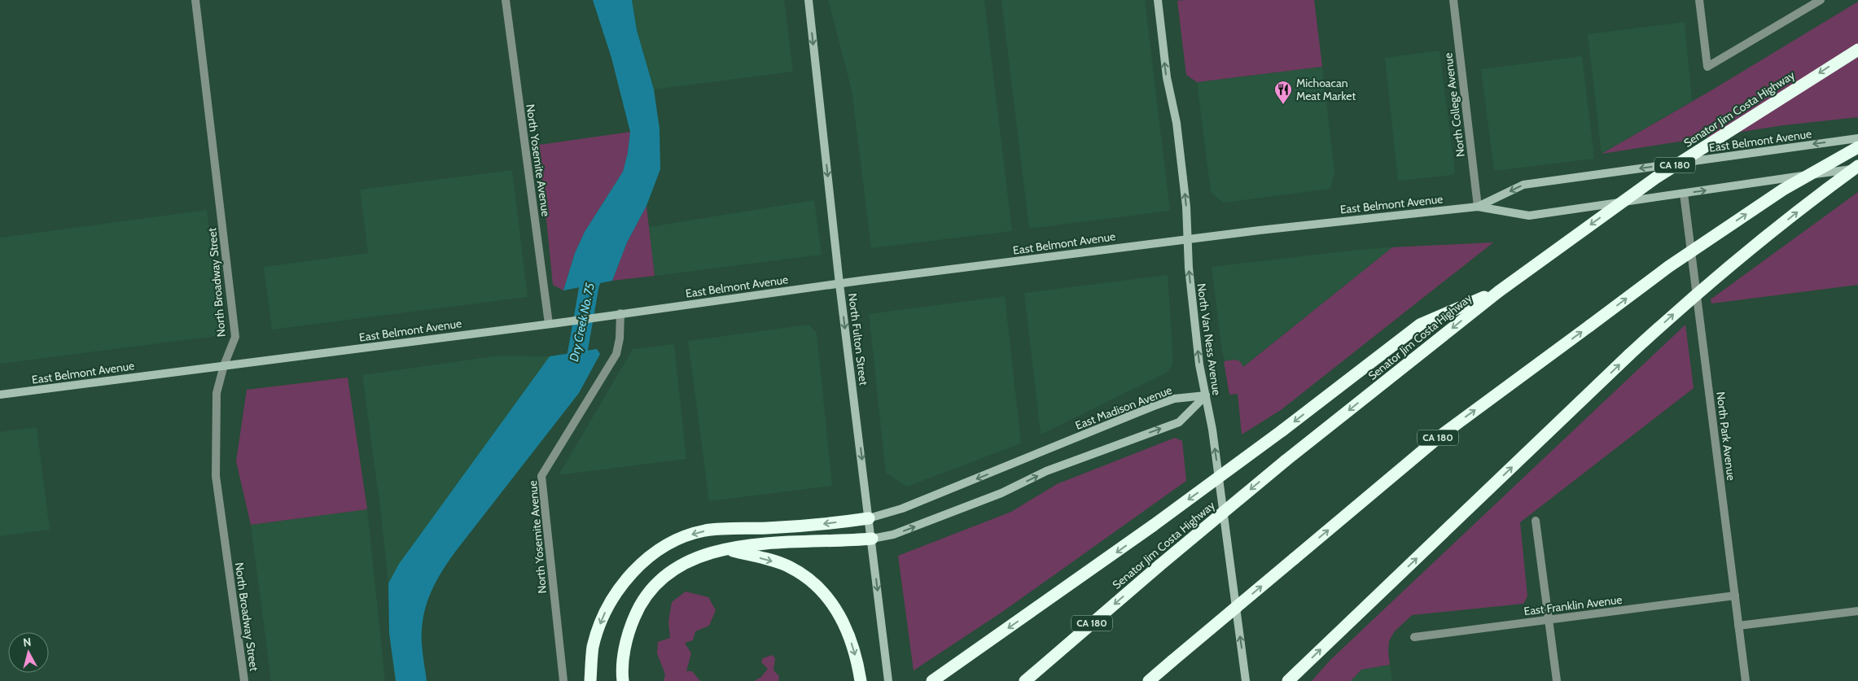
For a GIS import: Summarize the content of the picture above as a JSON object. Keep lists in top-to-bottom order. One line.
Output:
{"streets":{"highway":["Senator Jim Costa Highway","CA 180"],"main road":["East Belmont Avenue","North Fulton Street","North Van Ness Avenue","East Madison Avenue"],"street":["North College Avenue","North Yosemite Avenue","North Broadway Street","North Park Avenue","East Franklin Avenue"]},"crossings":[["North College Avenue","East Belmont Avenue"],["East Belmont Avenue","North Yosemite Avenue"],["East Belmont Avenue","North Broadway Street"],["East Belmont Avenue","North Fulton Street"],["East Belmont Avenue","North Van Ness Avenue"],["East Belmont Avenue","North Park Avenue"],["North Fulton Street","East Madison Avenue"],["North Van Ness Avenue","East Madison Avenue"],["North Park Avenue","East Franklin Avenue"]],"one_way":["North Fulton Street","North Van Ness Avenue"],"water":["Dry Creek No. 75"],"places":{"restaurant":["Michoacan Meat Market"]},"north":"top"}
